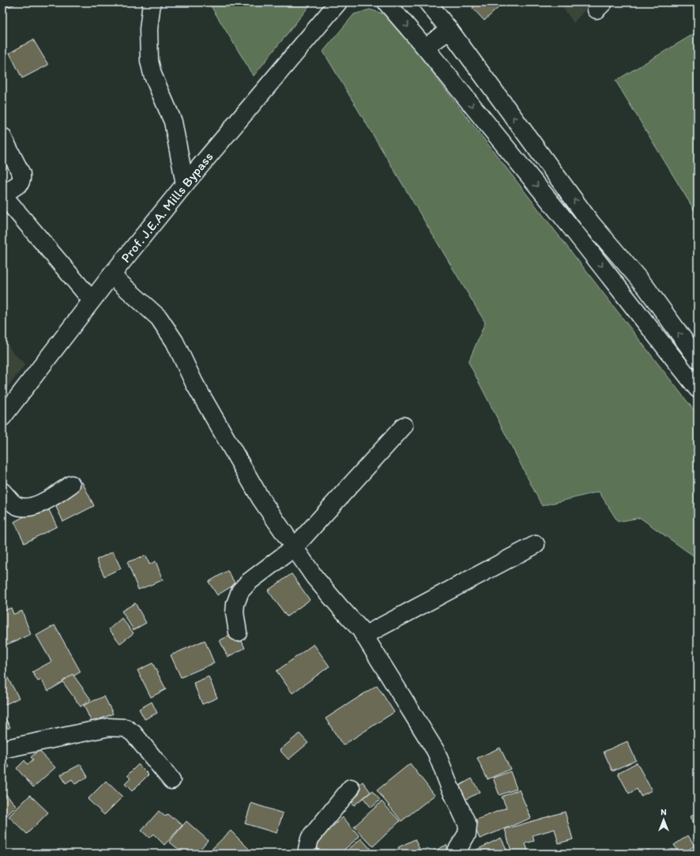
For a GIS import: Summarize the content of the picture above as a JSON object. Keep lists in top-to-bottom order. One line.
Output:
{"streets":{"street":["Prof. J.E.A. Mills Bypass"]},"north":"top"}
